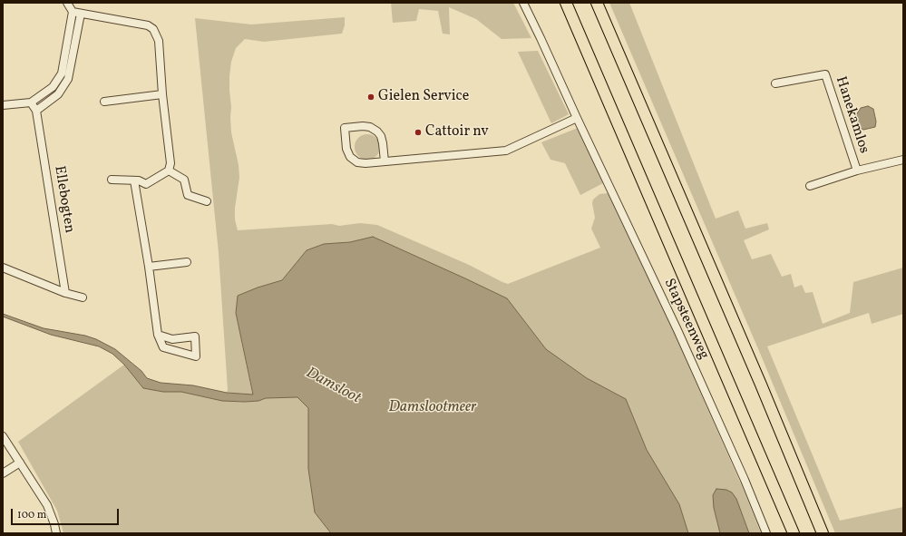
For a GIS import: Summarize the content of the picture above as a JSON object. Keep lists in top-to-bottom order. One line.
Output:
{"streets":{"street":["Hanekamlos","Ellebogten","Stapsteenweg"]},"water":["Damsloot","Damslootmeer"],"places":["Gielen Service","Cattoir nv"],"scale_bar":"100 m"}
